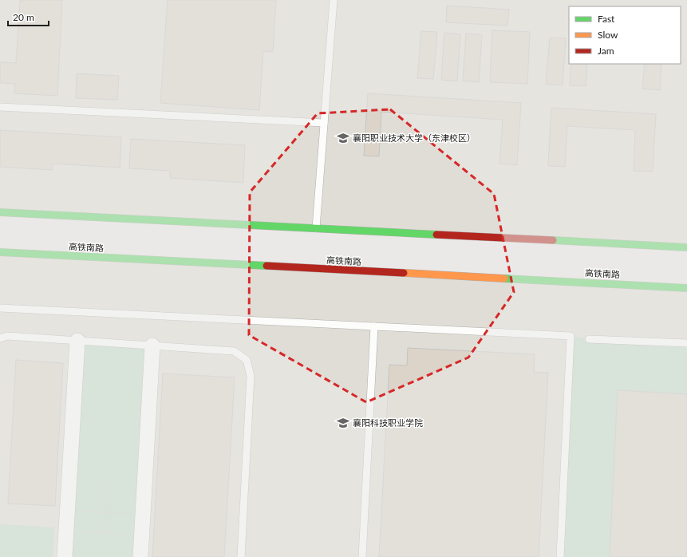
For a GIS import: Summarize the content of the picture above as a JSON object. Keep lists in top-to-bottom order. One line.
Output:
{"streets":{"main road":["高铁南路"]},"places":{"school or university":["襄阳职业技术大学（东津校区）","襄阳科技职业学院"]},"legend":["Fast","Slow","Jam"],"scale_bar":"20 m"}
